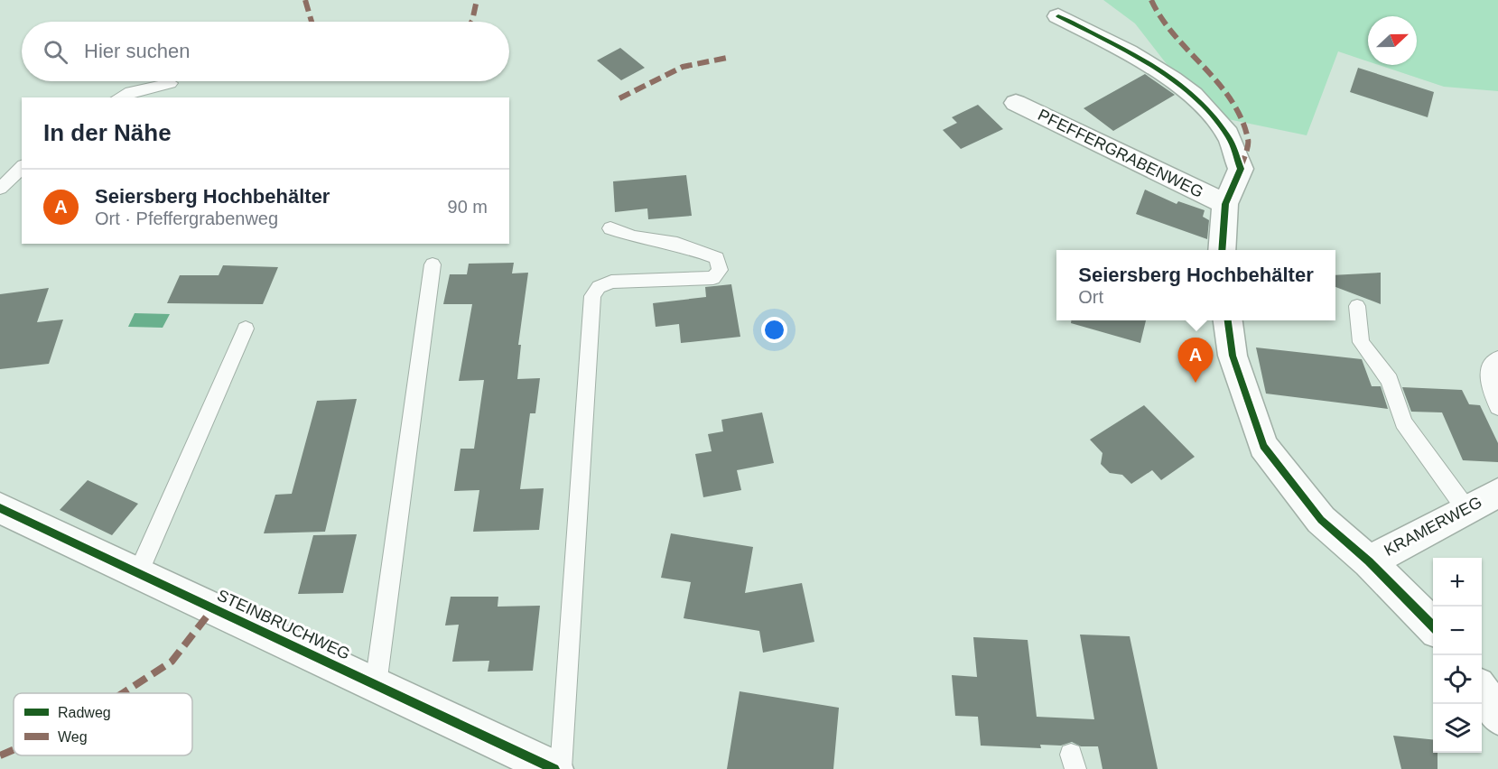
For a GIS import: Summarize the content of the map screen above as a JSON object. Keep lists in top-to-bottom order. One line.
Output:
{"streets":{"street":["PFEFFERGRABENWEG","KRAMERWEG","STEINBRUCHWEG"]},"legend":["Radweg","Weg"],"north":"right","page":{"search":"Hier suchen","heading":"In der Nähe","list":[{"mark":"A","name":"Seiersberg Hochbehälter","note":"Ort · Pfeffergrabenweg","value":"90 m"}],"popup":["Seiersberg Hochbehälter","Ort"],"pins":"A","map_buttons":["+","−"]}}
